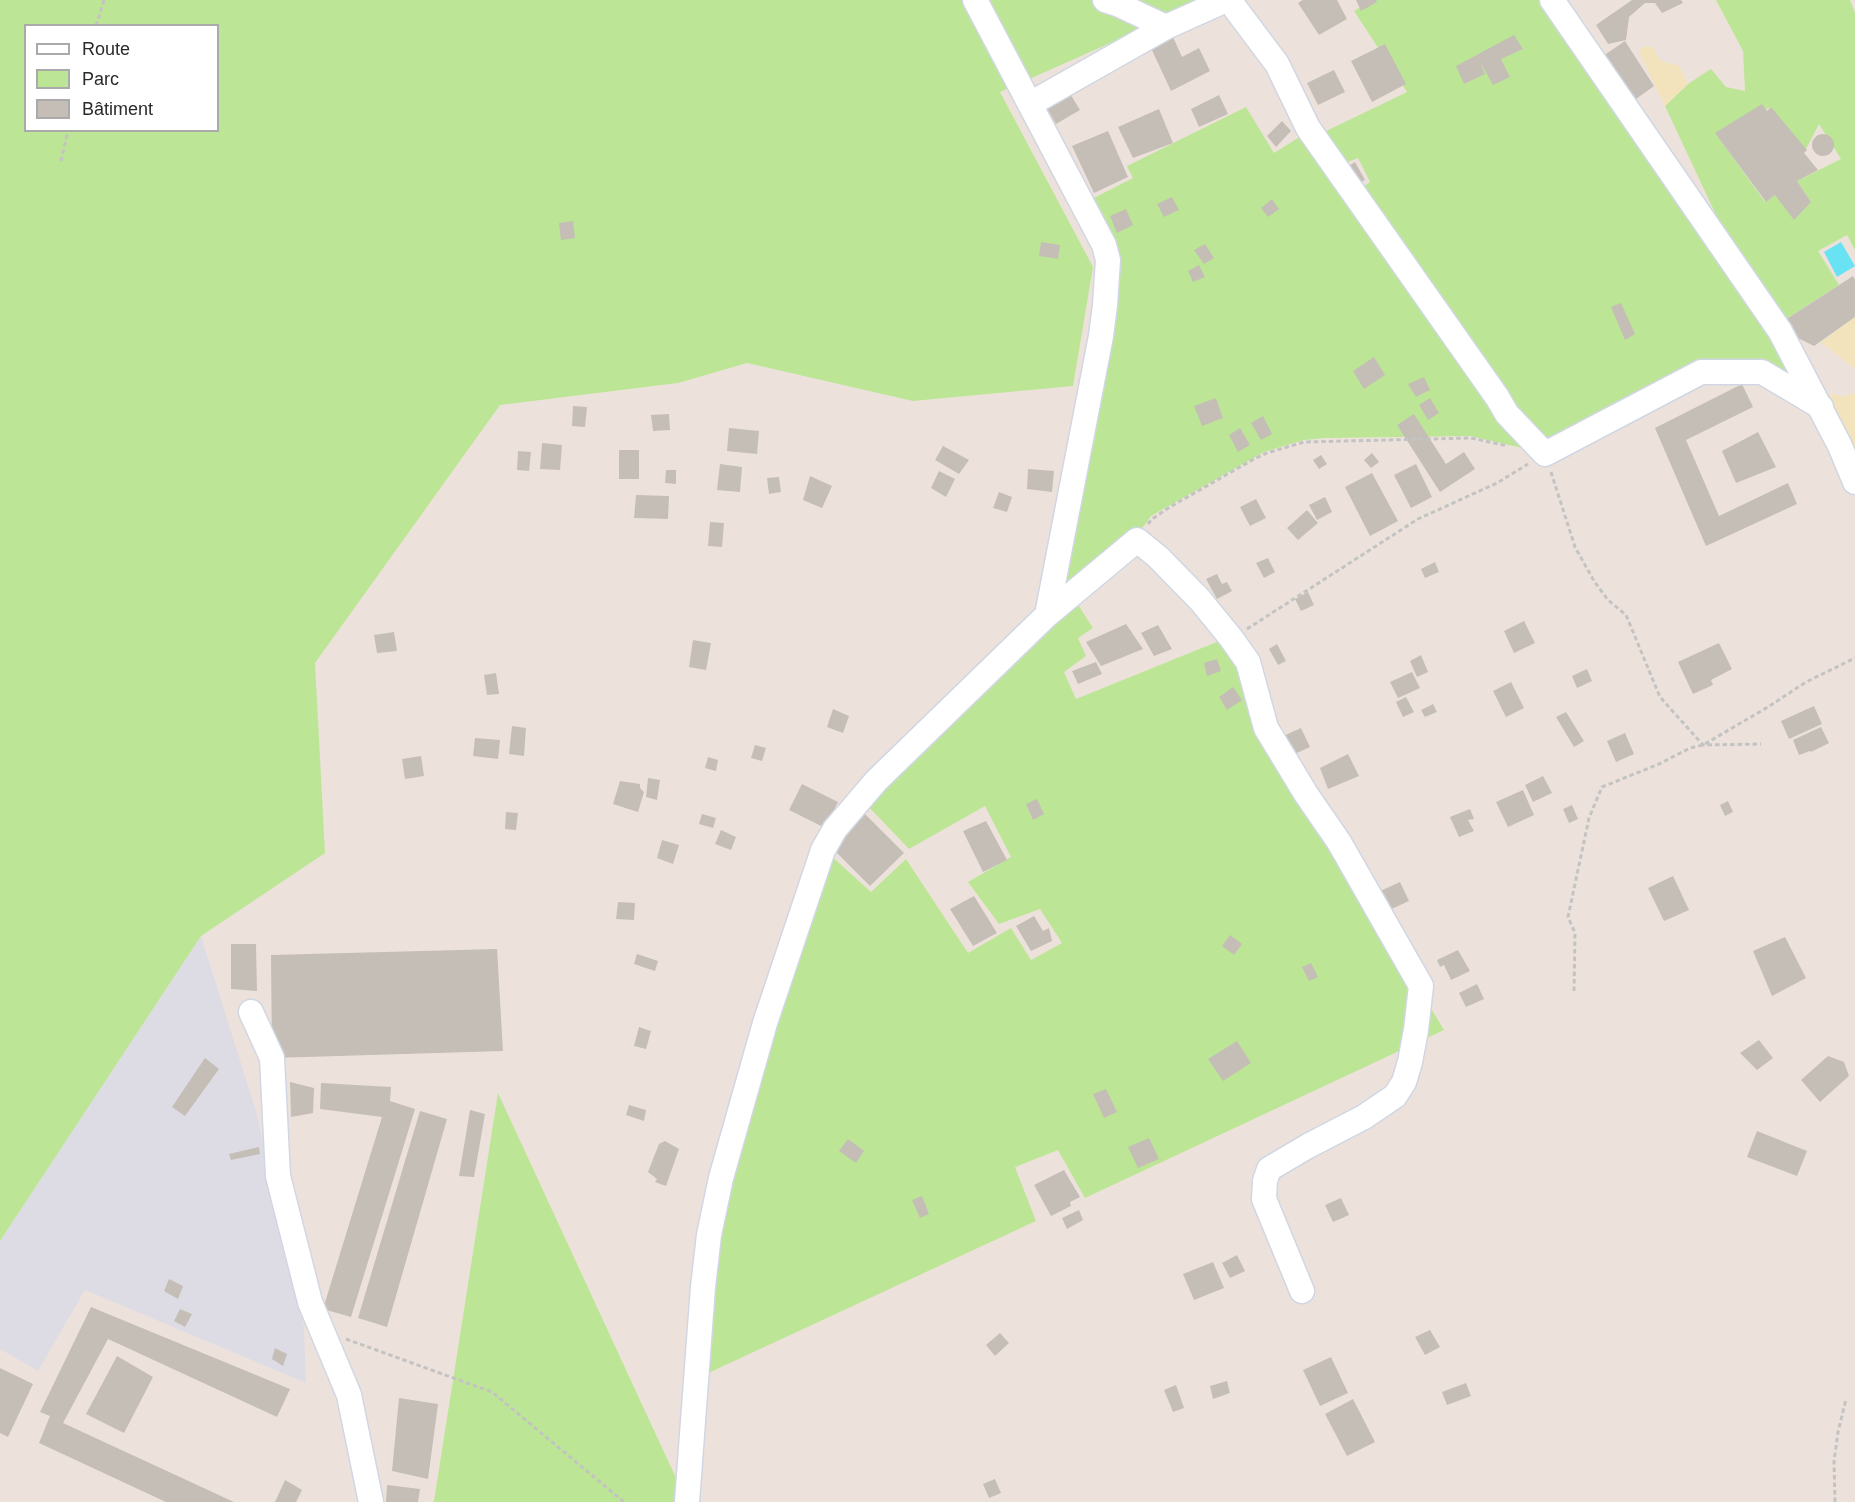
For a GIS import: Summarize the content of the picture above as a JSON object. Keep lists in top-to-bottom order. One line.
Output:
{"legend":["Route","Parc","Bâtiment"]}
